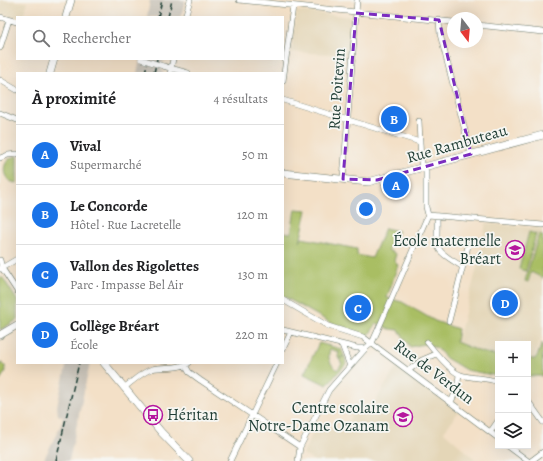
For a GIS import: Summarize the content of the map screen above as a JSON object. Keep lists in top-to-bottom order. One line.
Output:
{"streets":{"street":["Rue Poitevin","Rue Rambuteau","Rue de Verdun"]},"crossings":[["Rue Poitevin","Rue Rambuteau"]],"places":{"school or university":["École maternelle Bréart","Centre scolaire Notre-Dame Ozanam"],"bus stop":["Héritan"]},"north":"bottom","page":{"search":"Rechercher","heading":["À proximité","4 résultats"],"pins":["B","A","D","C"],"list":[{"mark":"A","name":"Vival","note":"Supermarché","value":"50 m"},{"mark":"B","name":"Le Concorde","note":"Hôtel · Rue Lacretelle","value":"120 m"},{"mark":"C","name":"Vallon des Rigolettes","note":"Parc · Impasse Bel Air","value":"130 m"},{"mark":"D","name":"Collège Bréart","note":"École","value":"220 m"}],"map_buttons":["+","−"]}}
